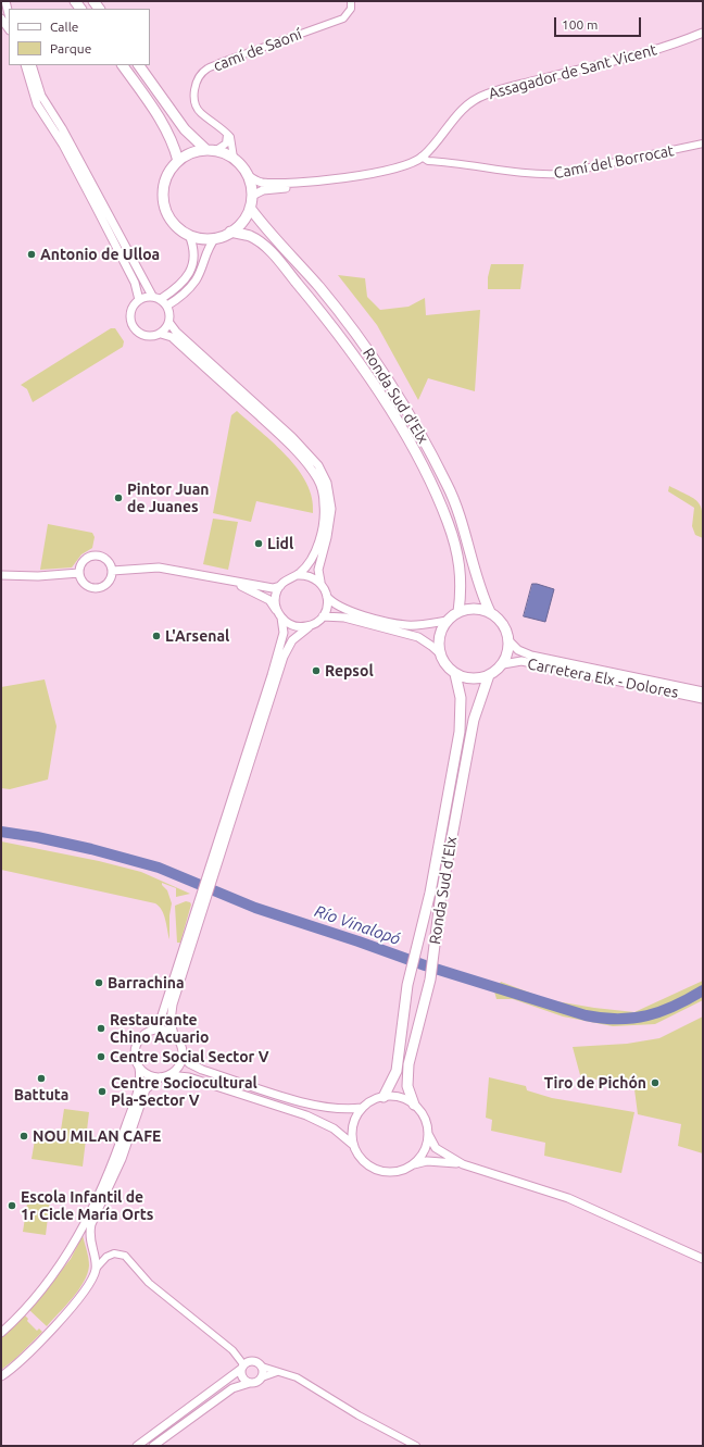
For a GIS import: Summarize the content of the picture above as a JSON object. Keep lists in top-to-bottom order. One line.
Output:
{"streets":{"highway":["Ronda Sud d'Elx"],"main road":["Assagador de Sant Vicent","Carretera Elx - Dolores"],"street":["camí de Saoní","Camí del Borrocat"]},"crossings":[["Assagador de Sant Vicent","Camí del Borrocat"],["Assagador de Sant Vicent","Ronda Sud d'Elx"],["Ronda Sud d'Elx","Carretera Elx - Dolores"]],"water":["Río Vinalopó"],"places":["Antonio de Ulloa","Pintor Juan de Juanes","Lidl","L'Arsenal","Repsol","Barrachina","Restaurante Chino Acuario","Centre Social Sector V","Battuta","Tiro de Pichón","Centre Sociocultural Pla-Sector V","NOU MILAN CAFE","Escola Infantil de 1r Cicle María Orts"],"legend":["Calle","Parque"],"scale_bar":"100 m"}
